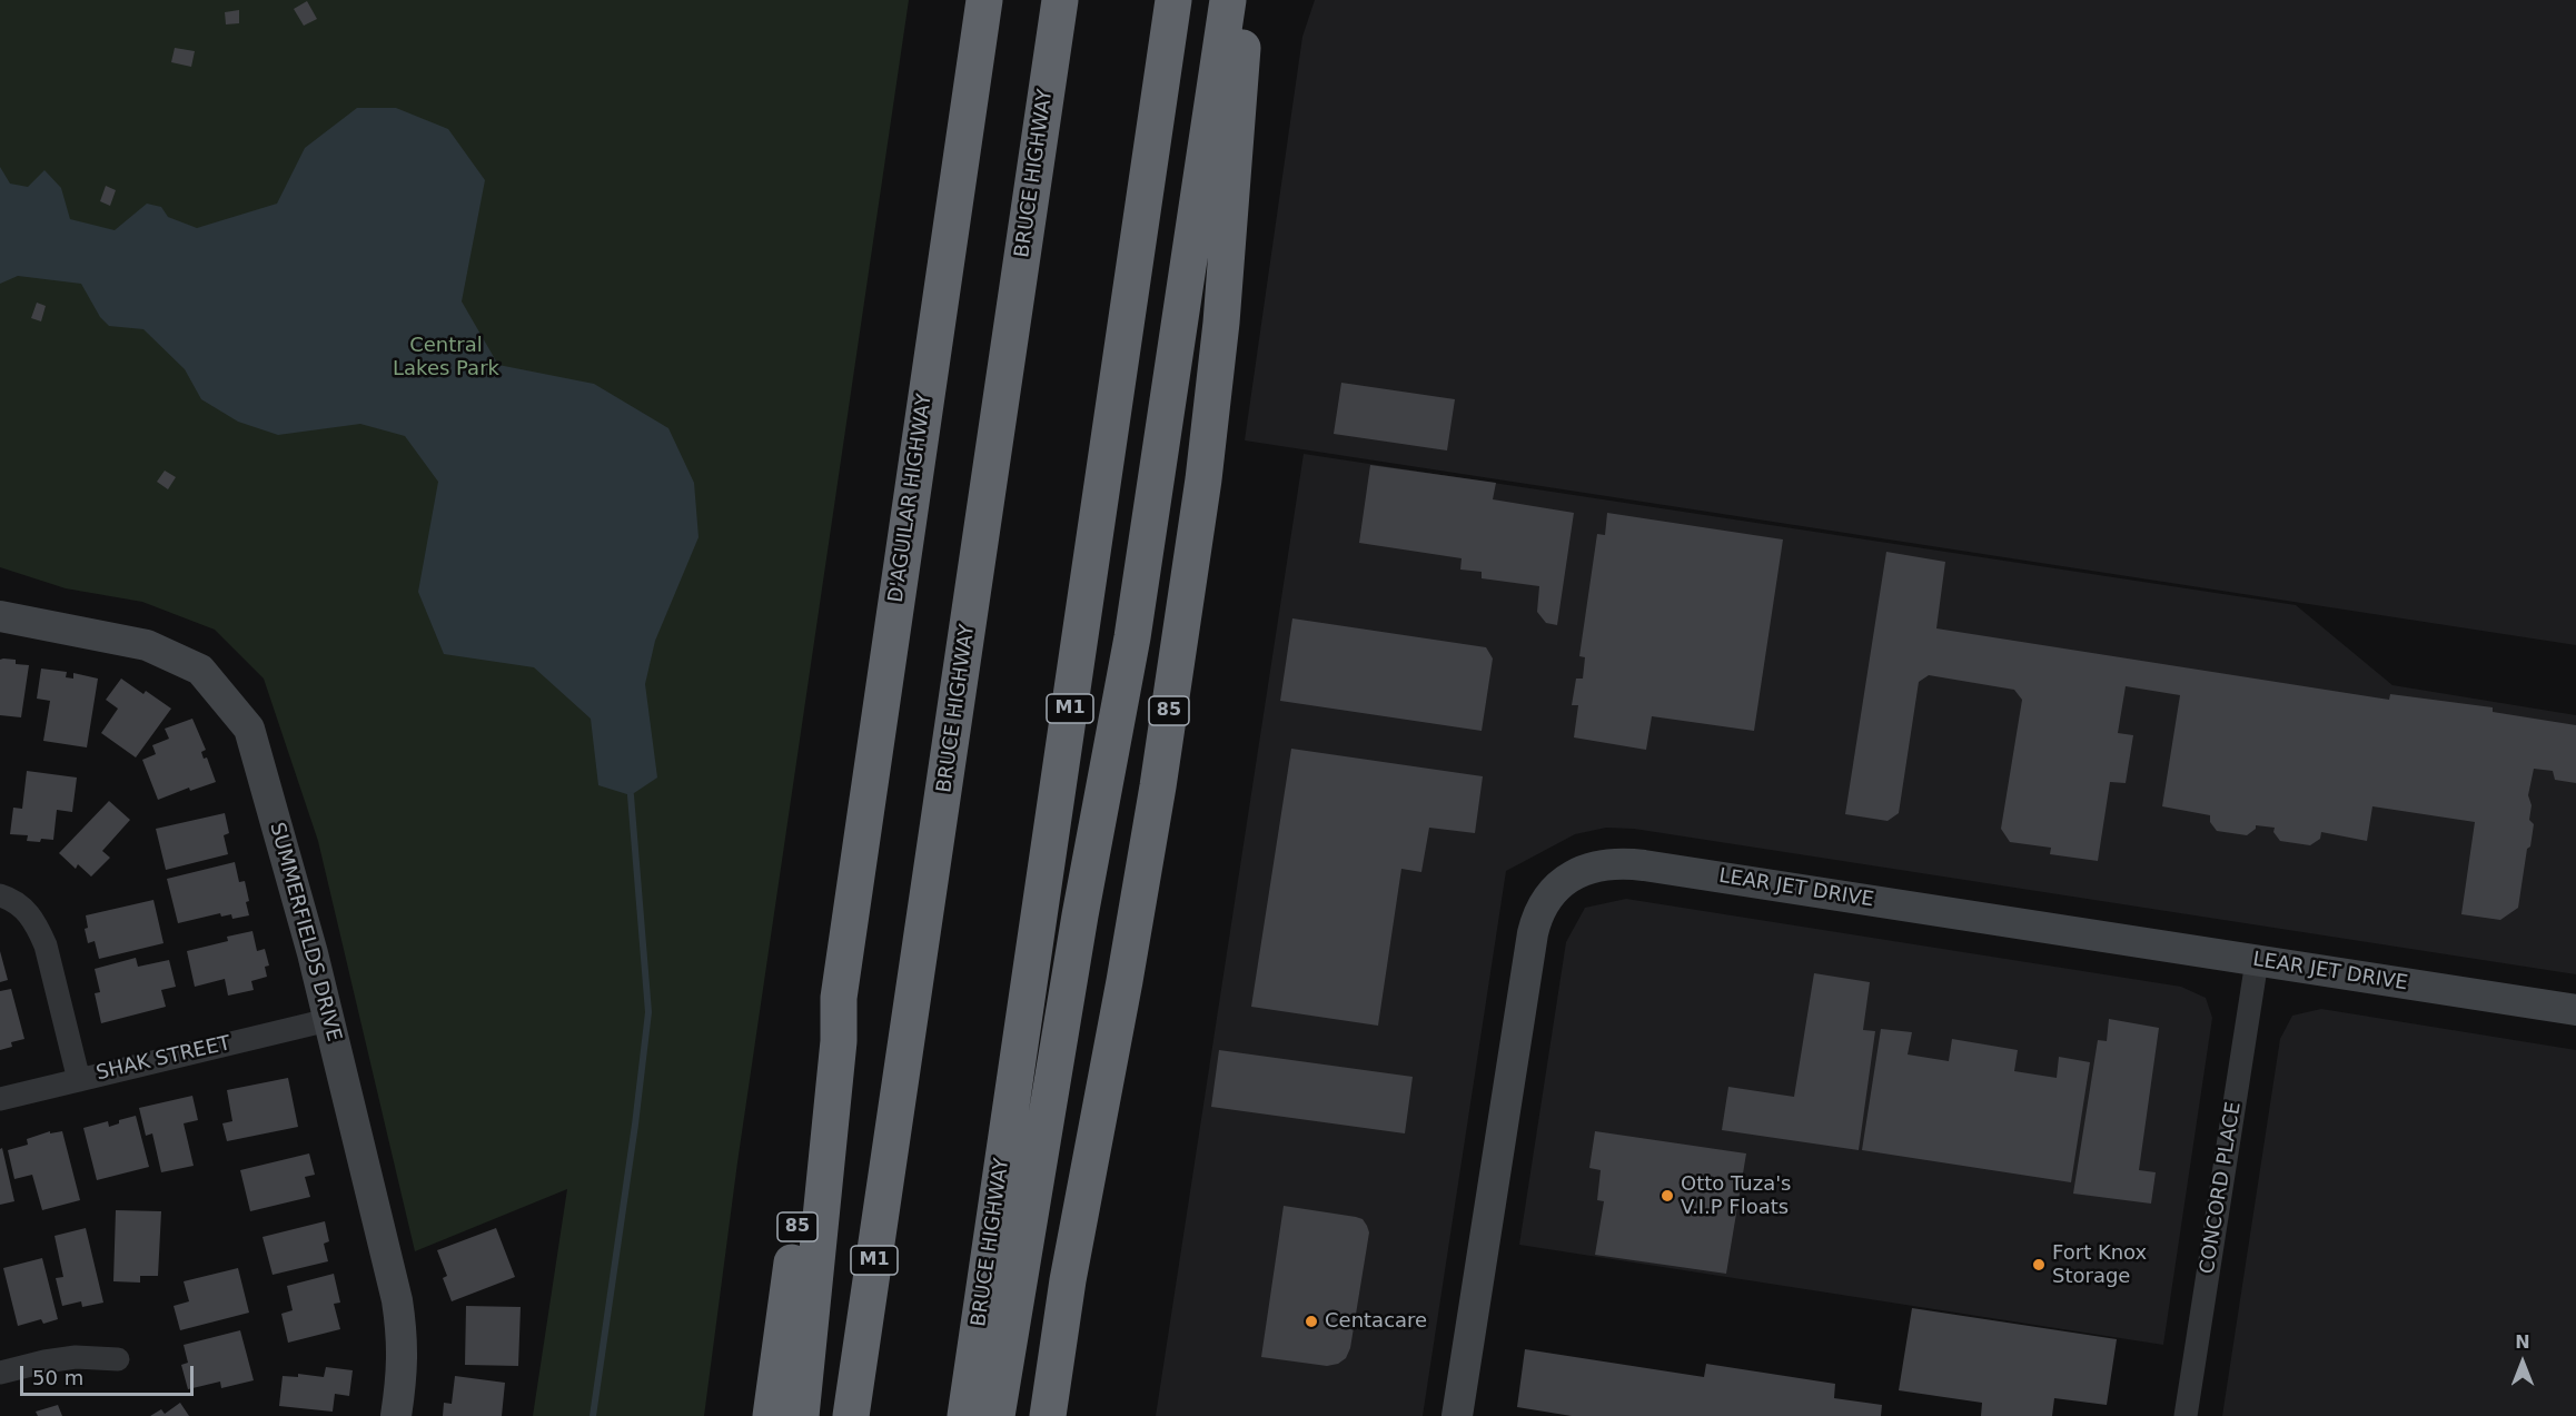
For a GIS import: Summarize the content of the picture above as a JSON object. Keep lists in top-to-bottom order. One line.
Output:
{"streets":{"highway":["BRUCE HIGHWAY","D'AGUILAR HIGHWAY","M1","85"],"street":["LEAR JET DRIVE","SUMMERFIELDS DRIVE","SHAK STREET","CONCORD PLACE"]},"crossings":[["D'AGUILAR HIGHWAY","85"],["LEAR JET DRIVE","CONCORD PLACE"],["SUMMERFIELDS DRIVE","SHAK STREET"]],"parks":["Central Lakes Park"],"places":["Otto Tuza's V.I.P Floats","Fort Knox Storage","Centacare"],"scale_bar":"50 m","north":"top"}
